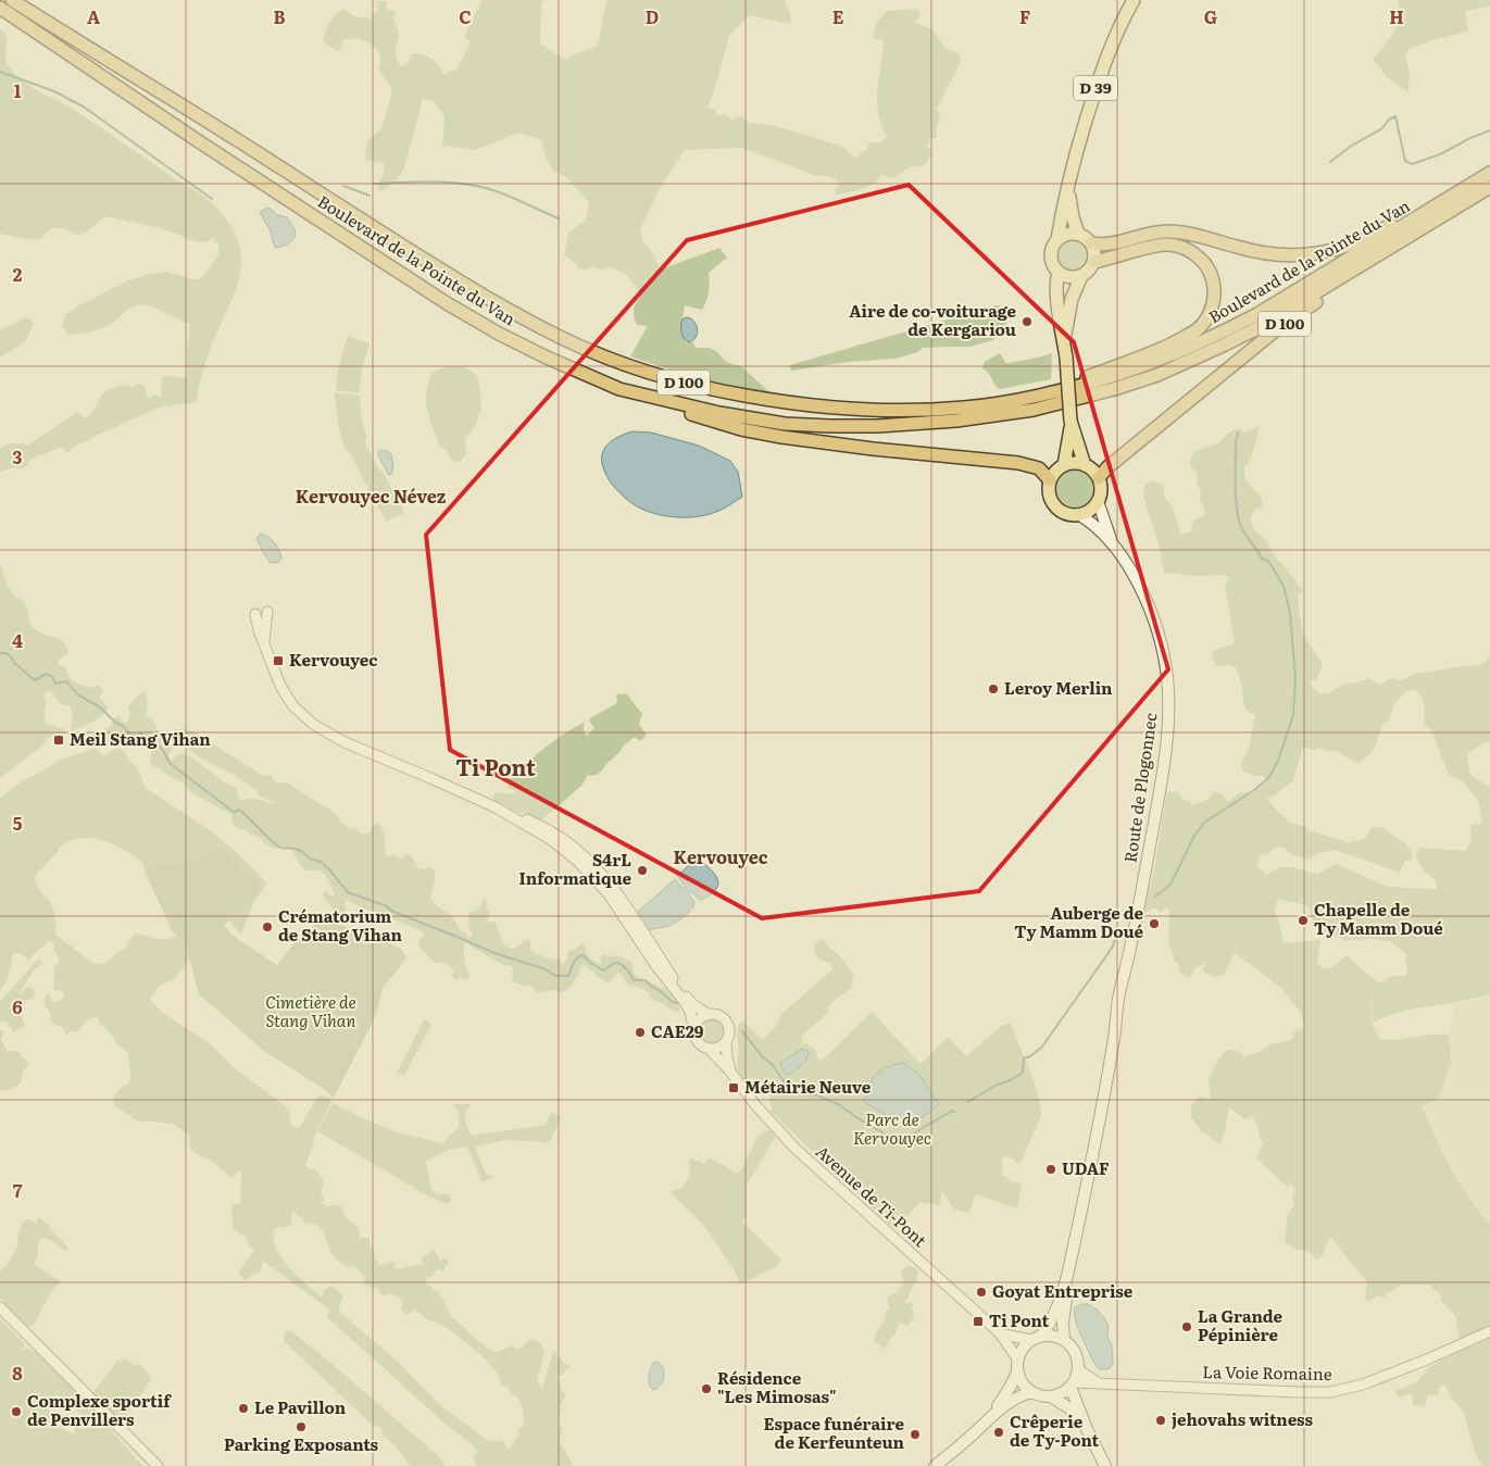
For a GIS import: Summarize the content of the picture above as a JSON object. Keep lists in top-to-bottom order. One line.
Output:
{"streets":{"highway":["Boulevard de la Pointe du Van","D 100"],"main road":["D 39","Route de Plogonnec"],"street":["Avenue de Ti-Pont","La Voie Romaine"]},"crossings":[["D 39","D 100"],["Boulevard de la Pointe du Van","D 100"],["D 100","Route de Plogonnec"],["Route de Plogonnec","Avenue de Ti-Pont"],["Route de Plogonnec","La Voie Romaine"],["Avenue de Ti-Pont","La Voie Romaine"]],"districts":["Kervouyec Névez","Ti Pont","Kervouyec"],"parks":["Cimetière de Stang Vihan","Parc de Kervouyec"],"places":{"other":["Aire de co-voiturage de Kergariou","Leroy Merlin","S4rL Informatique","Chapelle de Ty Mamm Doué","Auberge de Ty Mamm Doué","Crématorium de Stang Vihan","CAE29","UDAF","Goyat Entreprise","La Grande Pépinière","Résidence \"Les Mimosas\"","Le Pavillon","Complexe sportif de Penvillers","jehovahs witness","Parking Exposants","Crêperie de Ty-Pont","Espace funéraire de Kerfeunteun"],"transit":["Kervouyec","Meil Stang Vihan","Métairie Neuve","Ti Pont"]},"grid":{"columns":["A","B","C","D","E","F","G","H"],"rows":["1","2","3","4","5","6","7","8"]}}
